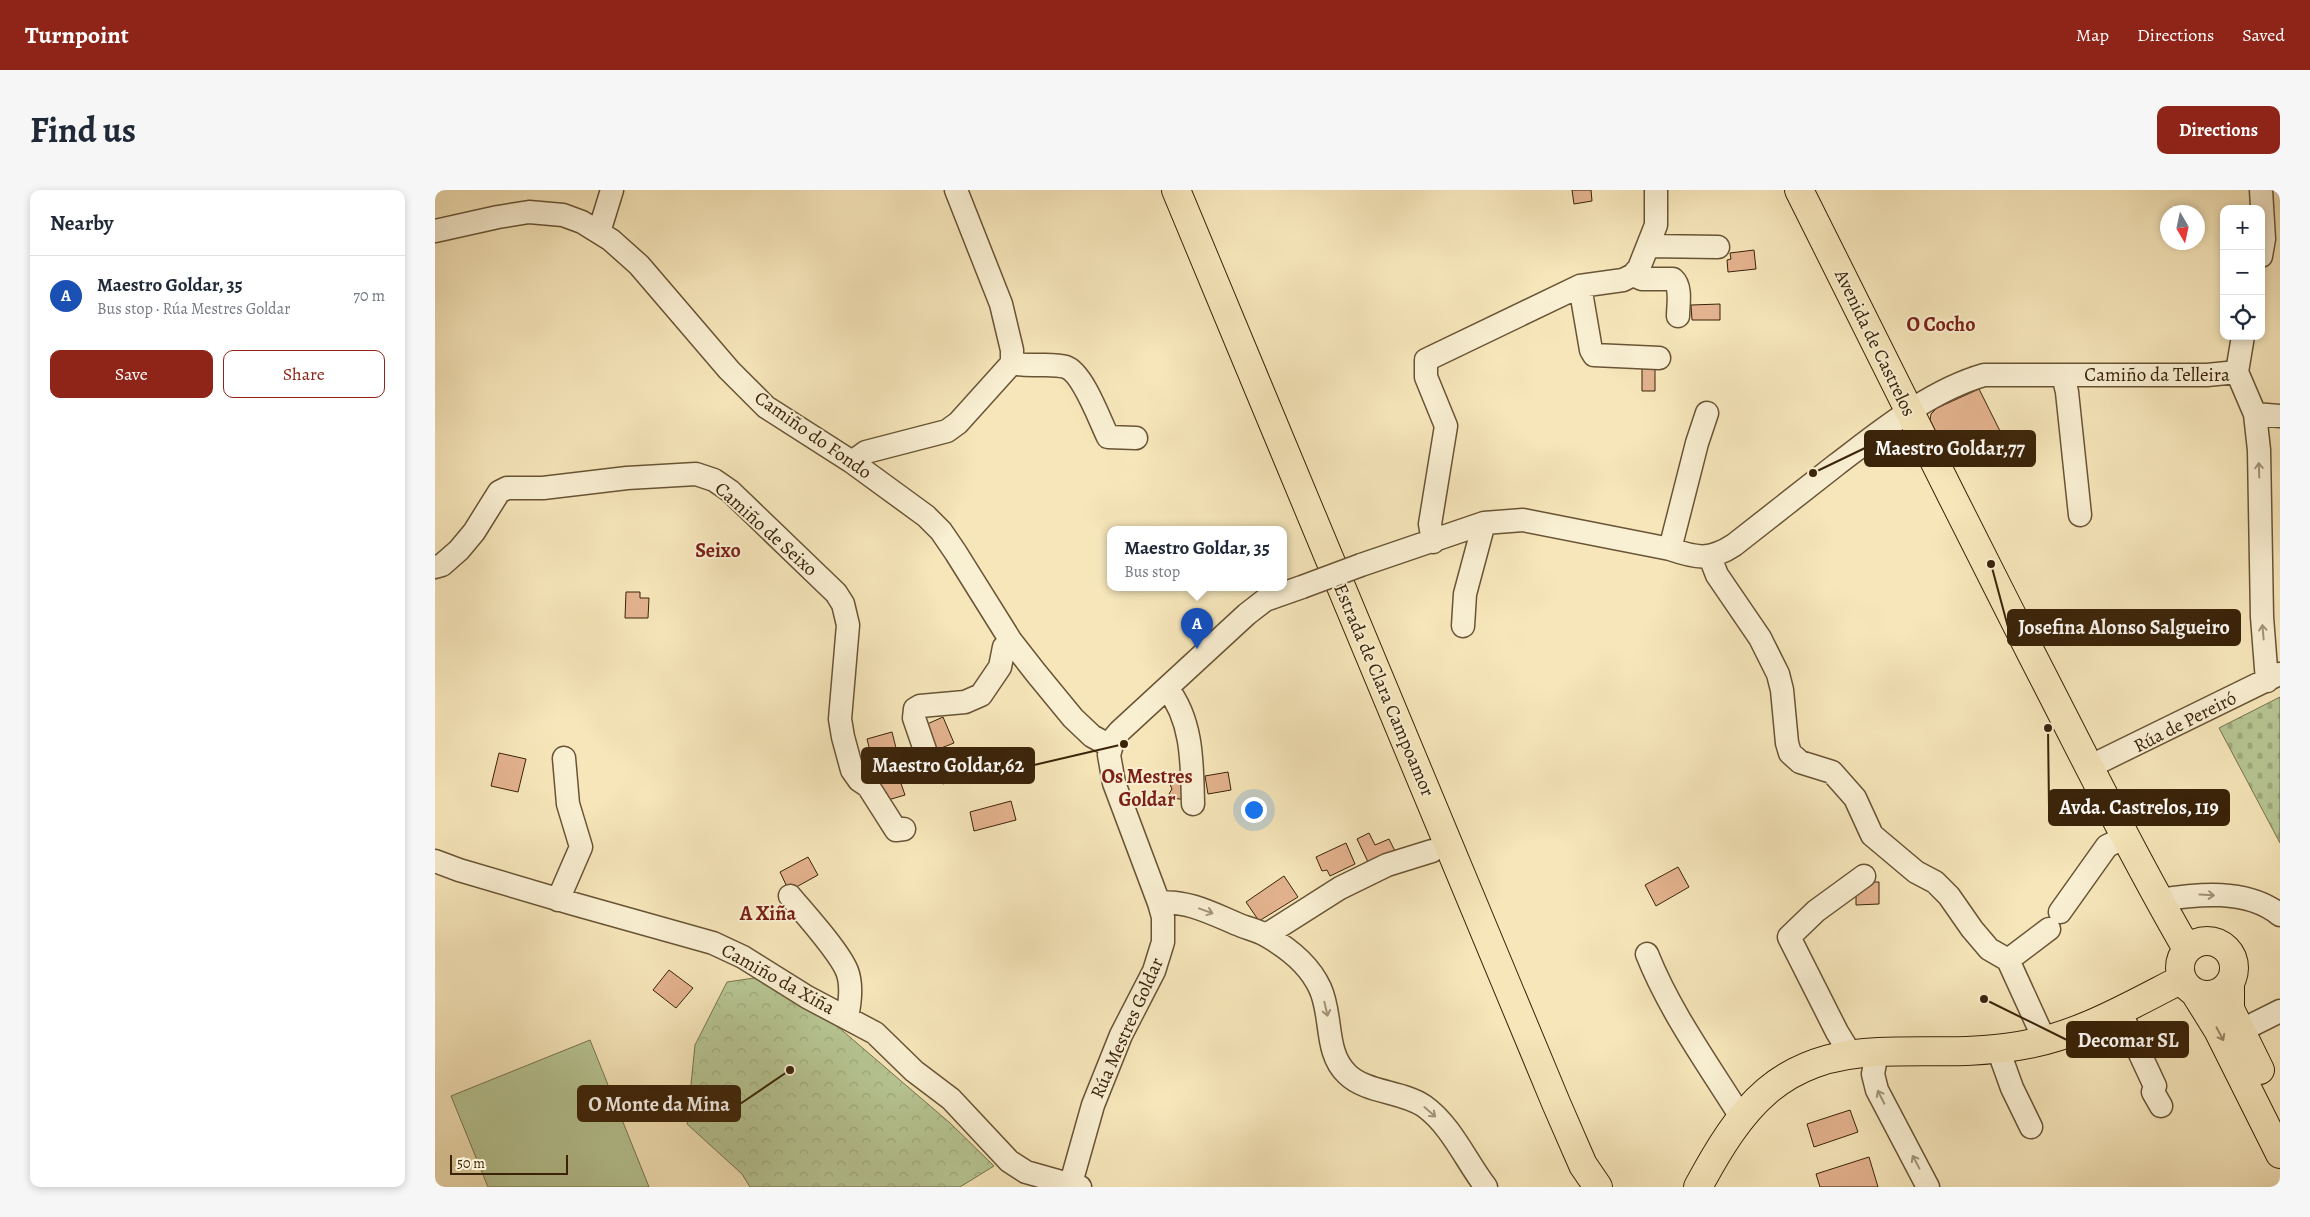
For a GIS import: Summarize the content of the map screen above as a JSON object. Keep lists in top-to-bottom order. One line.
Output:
{"streets":{"main road":["Avenida de Castrelos","Estrada de Clara Campoamor"],"street":["Camiño da Telleira","Camiño do Fondo","Camiño de Seixo","Rúa de Pereiró","Camiño da Xiña","Rúa Mestres Goldar"]},"crossings":[["Avenida de Castrelos","Camiño da Telleira"],["Avenida de Castrelos","Rúa de Pereiró"],["Camiño da Telleira","Rúa de Pereiró"],["Camiño do Fondo","Rúa Mestres Goldar"],["Camiño da Xiña","Rúa Mestres Goldar"]],"districts":["O Cocho","Seixo","Os Mestres Goldar","A Xiña"],"places":["Maestro Goldar,77","Josefina Alonso Salgueiro","Avda. Castrelos, 119","Maestro Goldar,62","Decomar SL","O Monte da Mina"],"scale_bar":"50 m","north":"bottom","page":{"header":"Turnpoint","nav":["Map","Directions","Saved"],"title":"Find us","buttons":["Directions",["Save","Share"]],"heading":"Nearby","map_buttons":["+","−"],"list":[{"mark":"A","name":"Maestro Goldar, 35","note":"Bus stop · Rúa Mestres Goldar","value":"70 m"}],"popup":["Maestro Goldar, 35","Bus stop"],"pins":"A","scale":"50 m"}}
